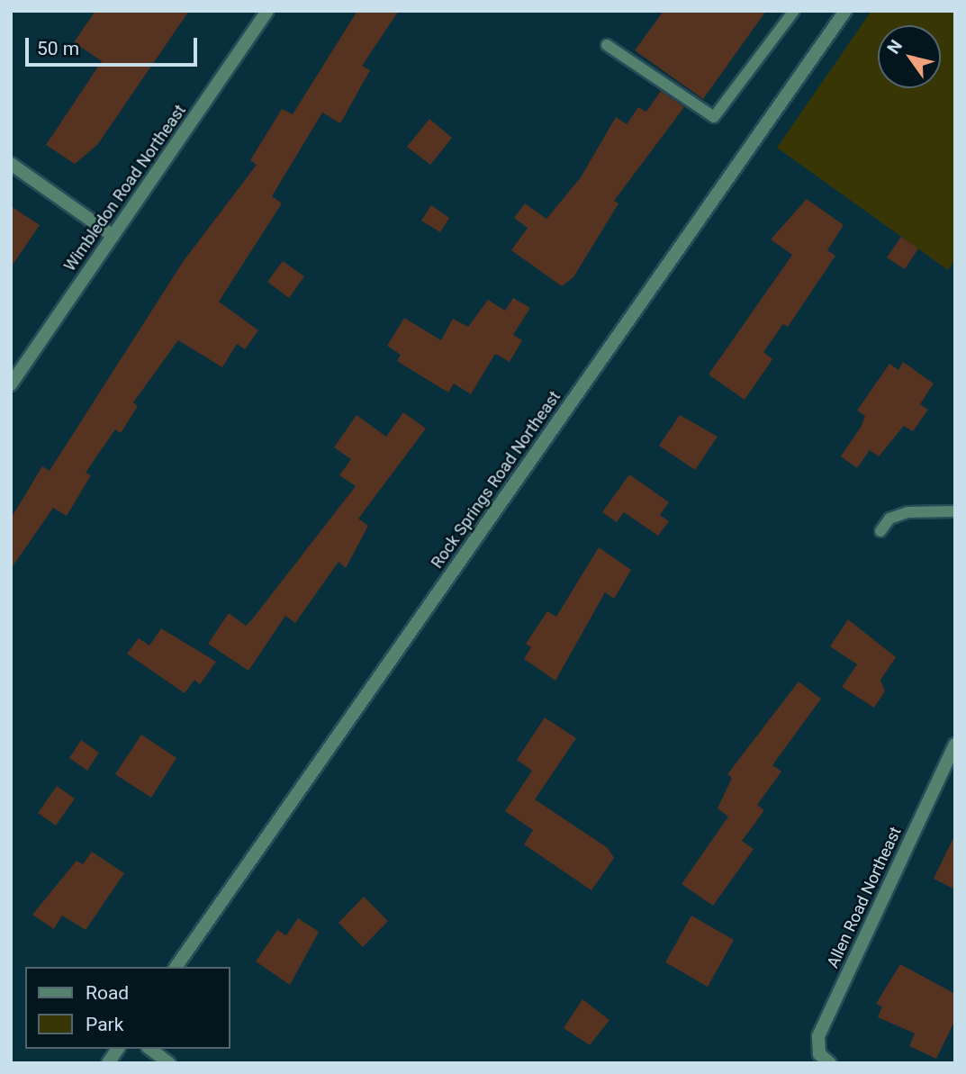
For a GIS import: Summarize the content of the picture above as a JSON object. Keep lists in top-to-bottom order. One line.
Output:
{"streets":{"street":["Wimbledon Road Northeast","Rock Springs Road Northeast","Allen Road Northeast"]},"legend":["Road","Park"],"scale_bar":"50 m","north":"top left"}
